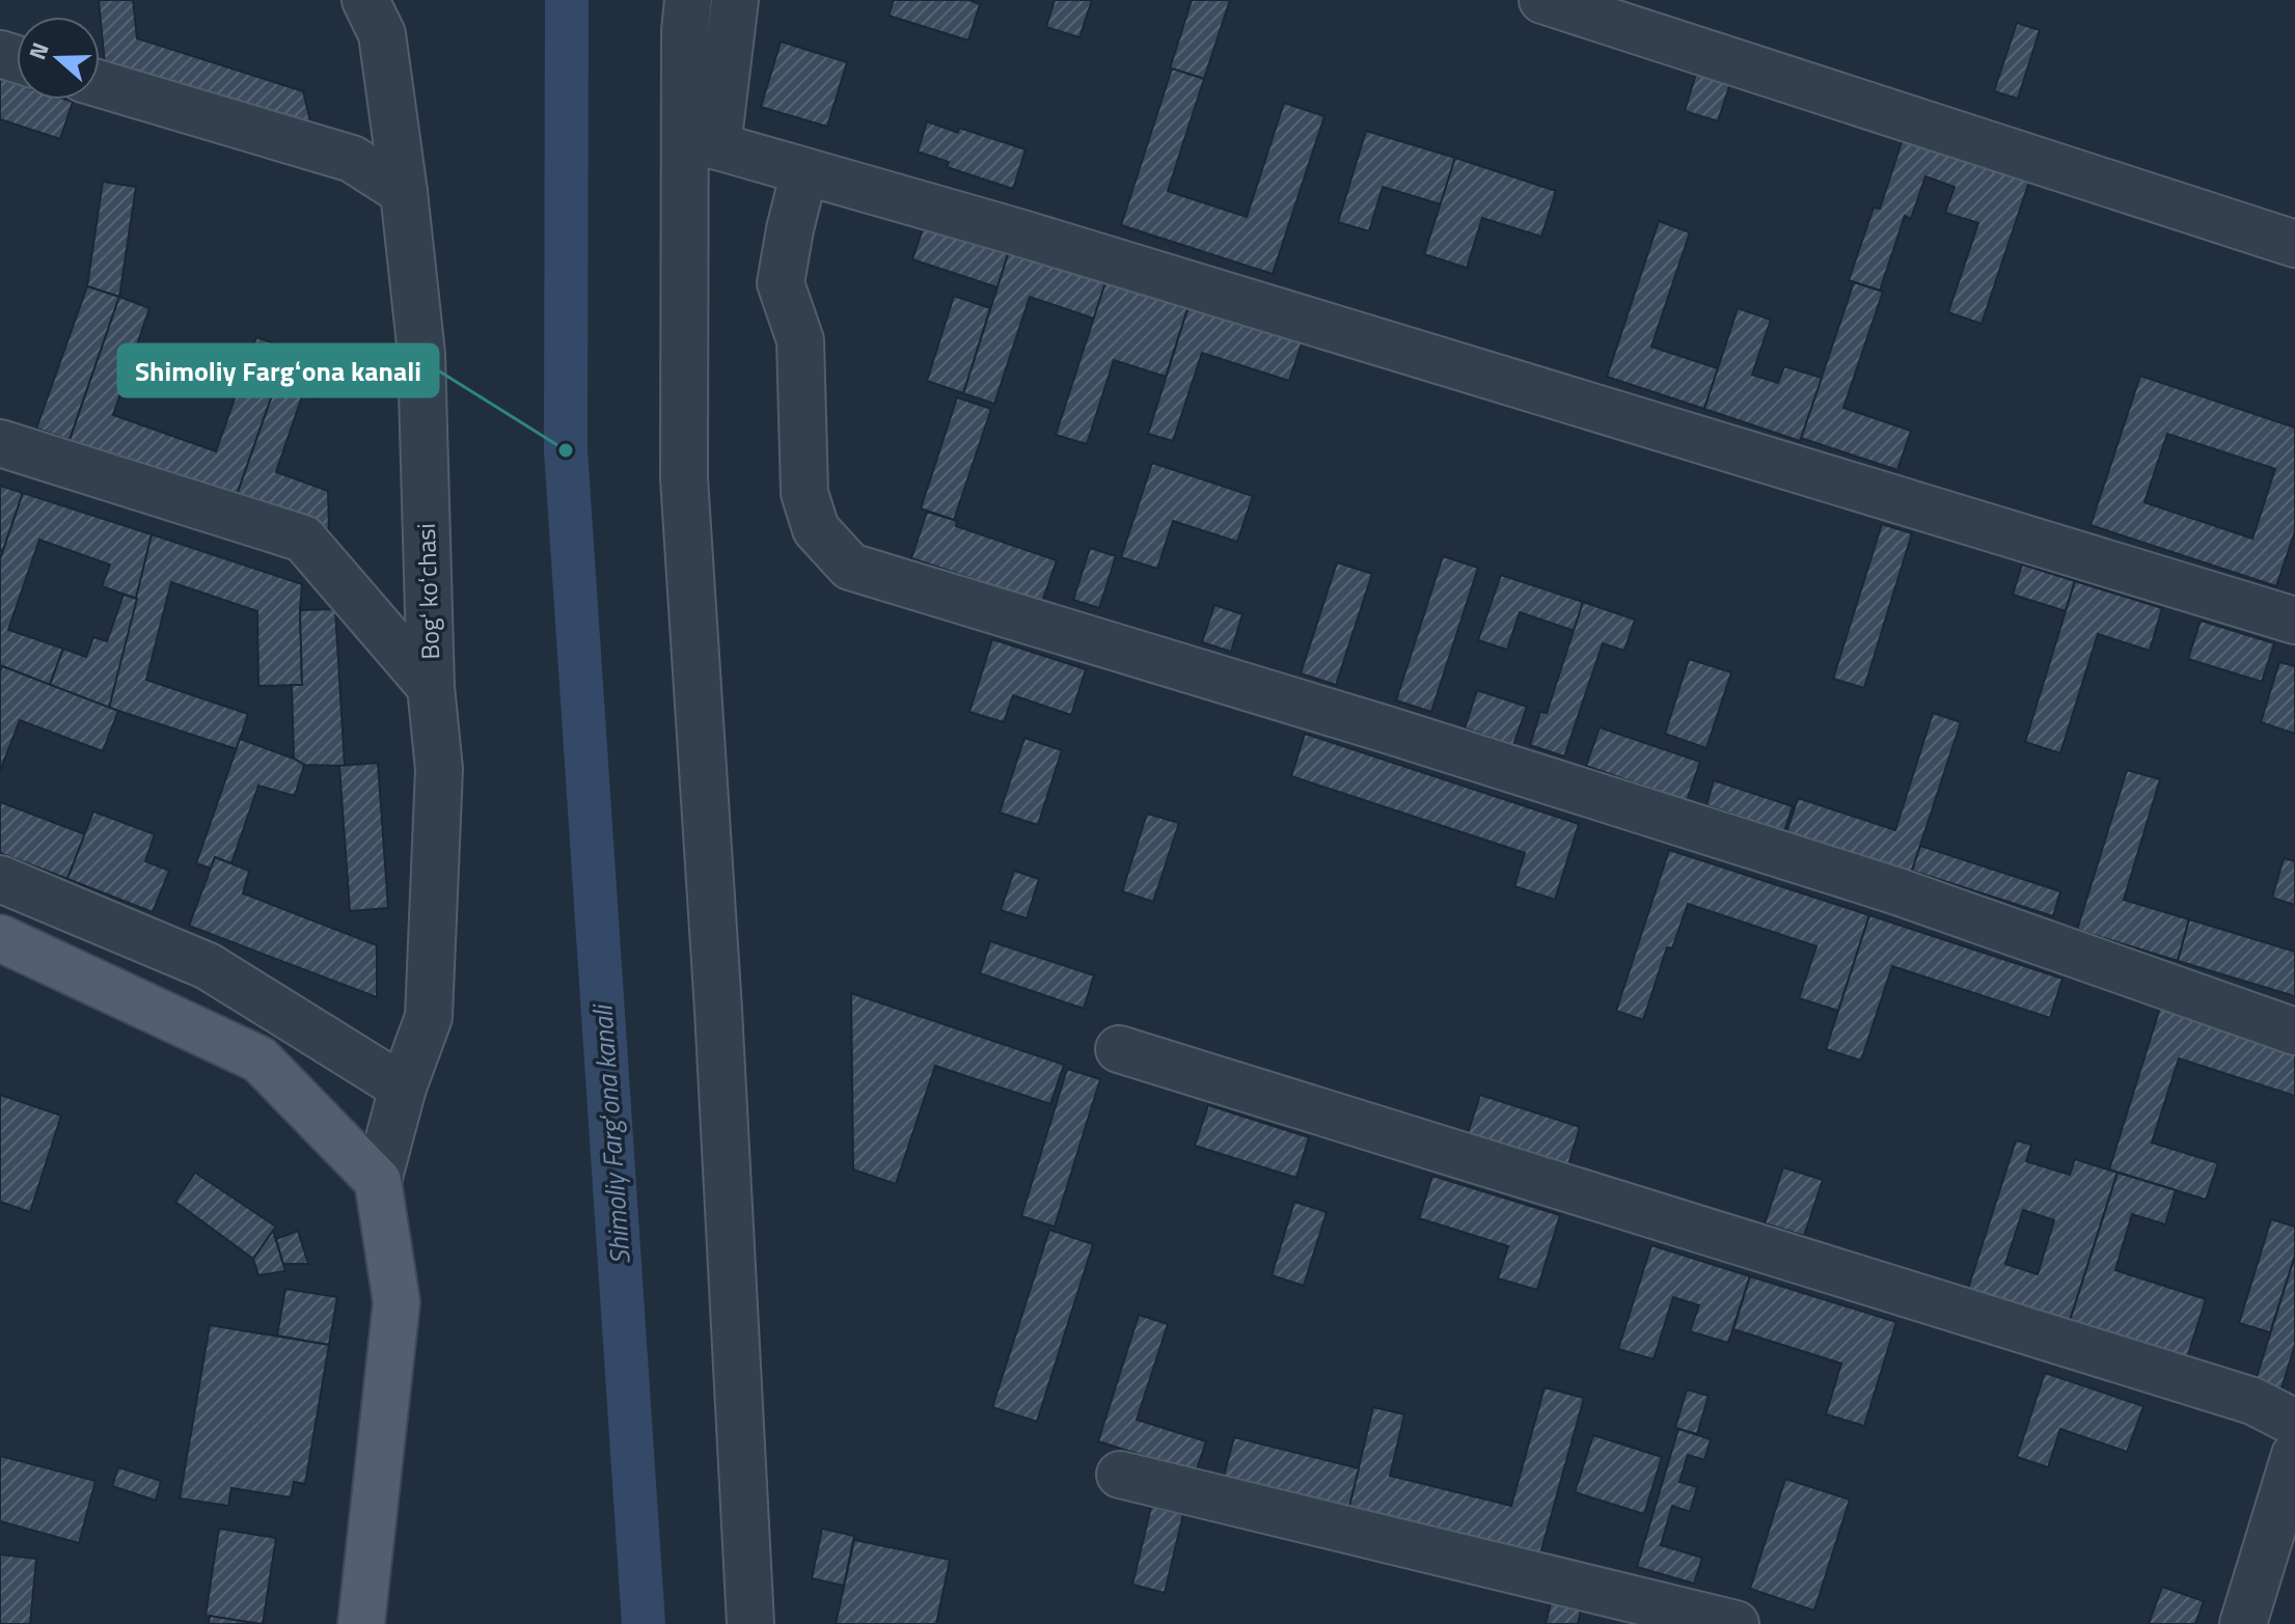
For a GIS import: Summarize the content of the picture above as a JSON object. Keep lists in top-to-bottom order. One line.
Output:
{"streets":{"street":["Bogʻ koʻchasi"]},"water":["Shimoliy Fargʻona kanali"],"places":["Shimoliy Fargʻona kanali"],"north":"left"}
